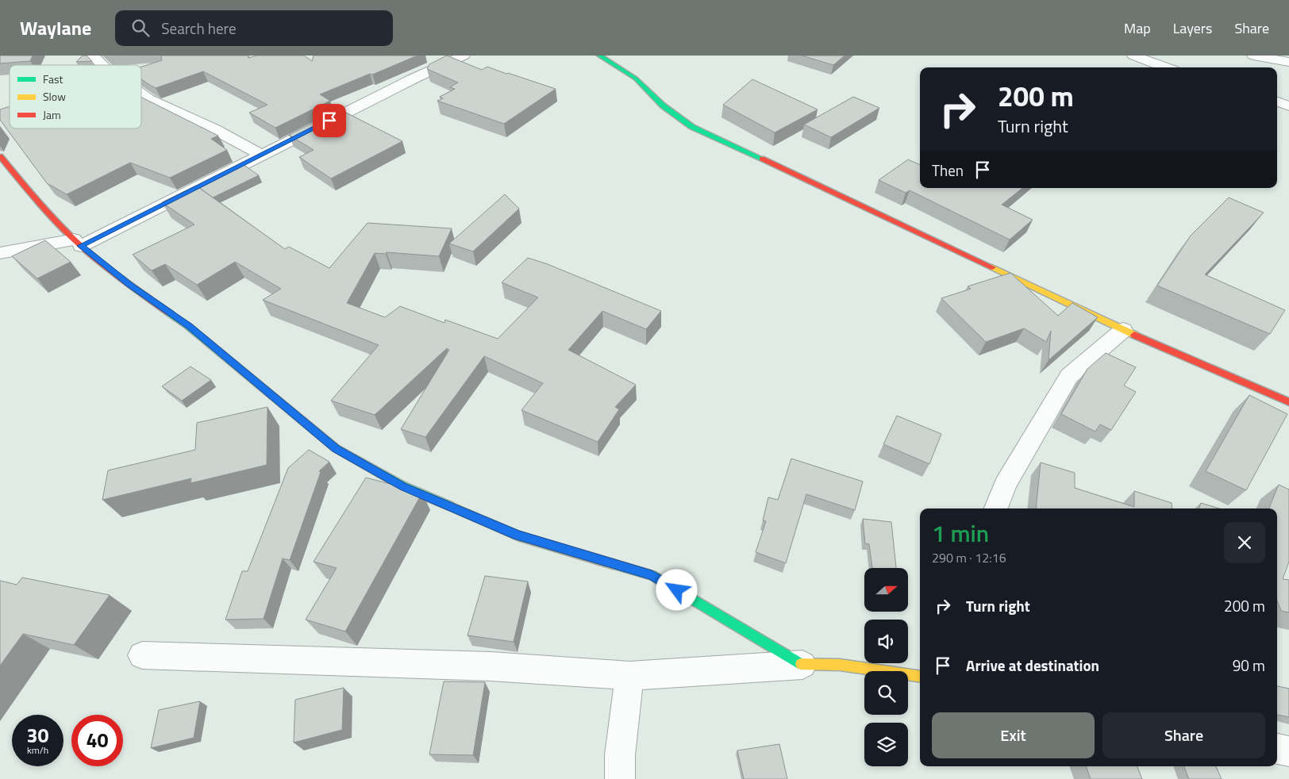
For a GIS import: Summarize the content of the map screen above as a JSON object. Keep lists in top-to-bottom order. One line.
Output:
{"legend":["Fast","Slow","Jam"],"north":"right","page":{"header":"Waylane","search":"Search here","nav":["Map","Layers","Share"],"turn":["200 m","Turn right"],"then":"Then","heading":["1 min","290 m · 12:16"],"list":[{"name":"Turn right","value":"200 m"},{"name":"Arrive at destination","value":"90 m"}],"buttons":["Exit","Share"],"speed":"30 km/h","limit":"40"}}
